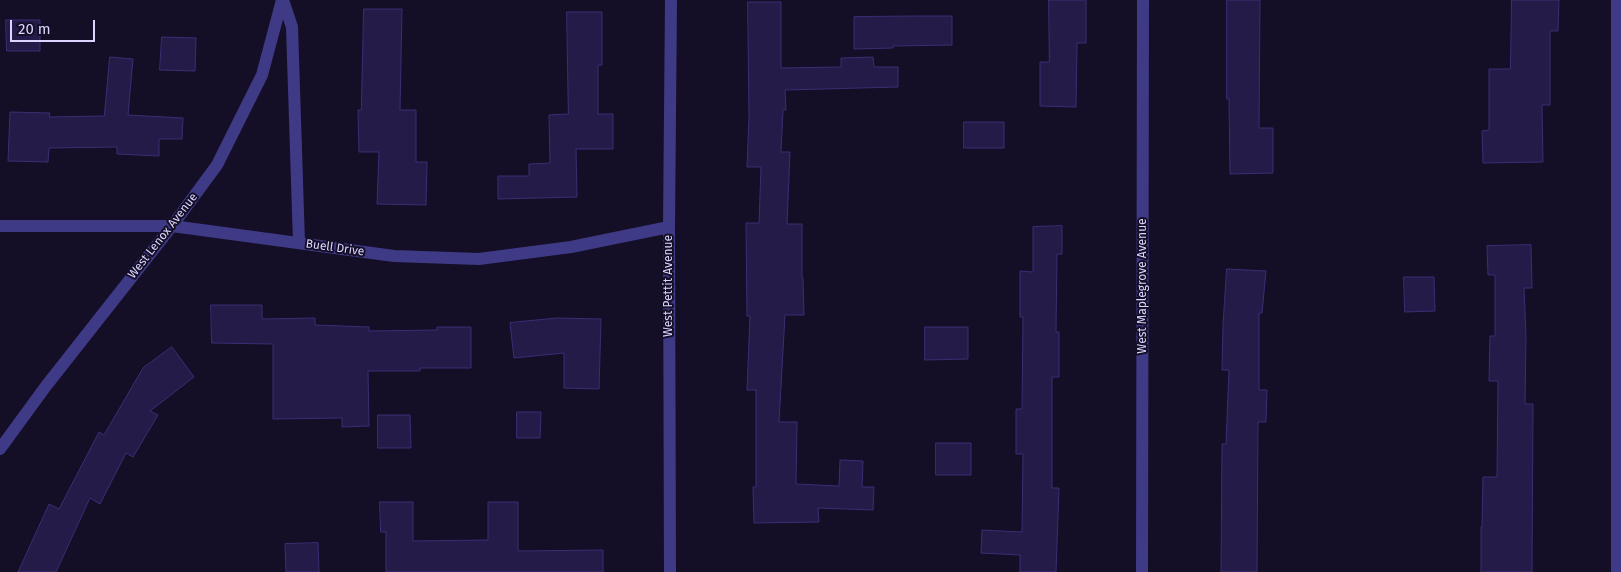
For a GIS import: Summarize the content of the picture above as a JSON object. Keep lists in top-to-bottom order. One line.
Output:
{"streets":{"street":["West Lenox Avenue","Buell Drive","West Pettit Avenue","West Maplegrove Avenue"]},"crossings":[["West Lenox Avenue","Buell Drive"],["Buell Drive","West Pettit Avenue"]],"scale_bar":"20 m"}
